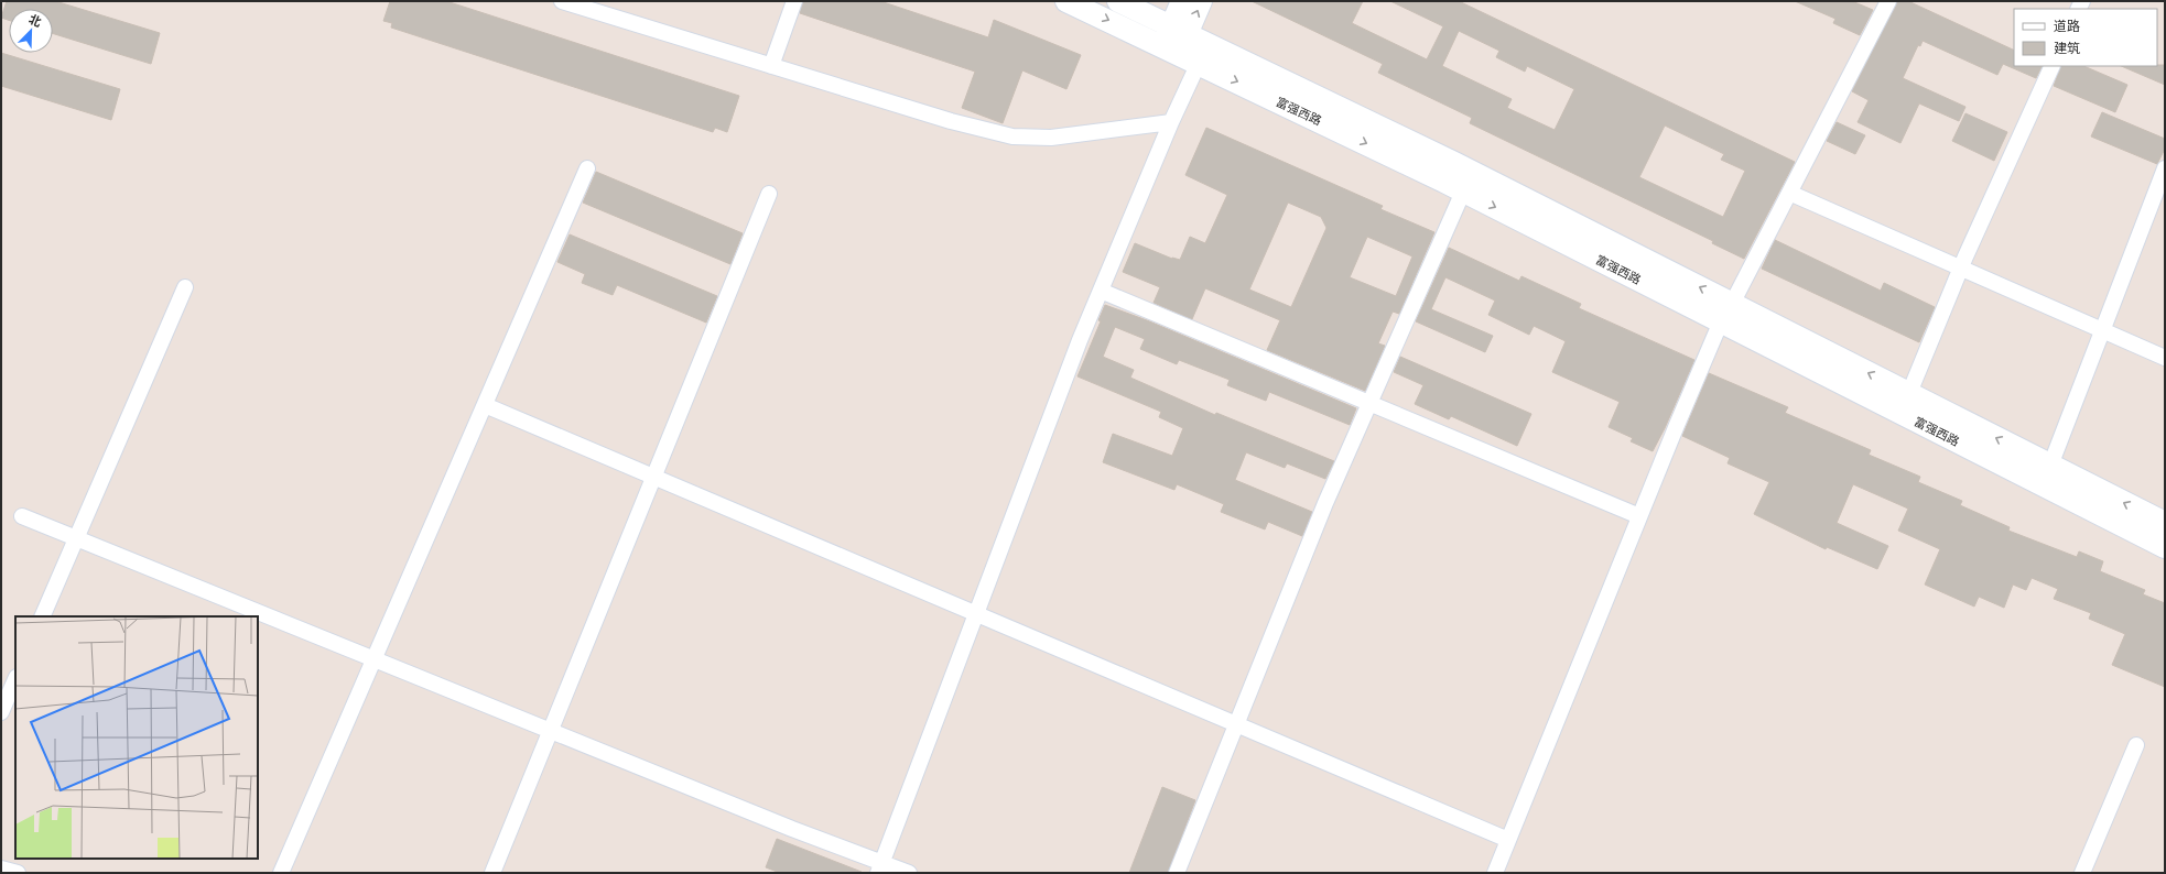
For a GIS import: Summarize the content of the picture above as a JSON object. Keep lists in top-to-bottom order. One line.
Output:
{"streets":{"main road":["富强西路"]},"legend":["道路","建筑"],"north":"top right"}
